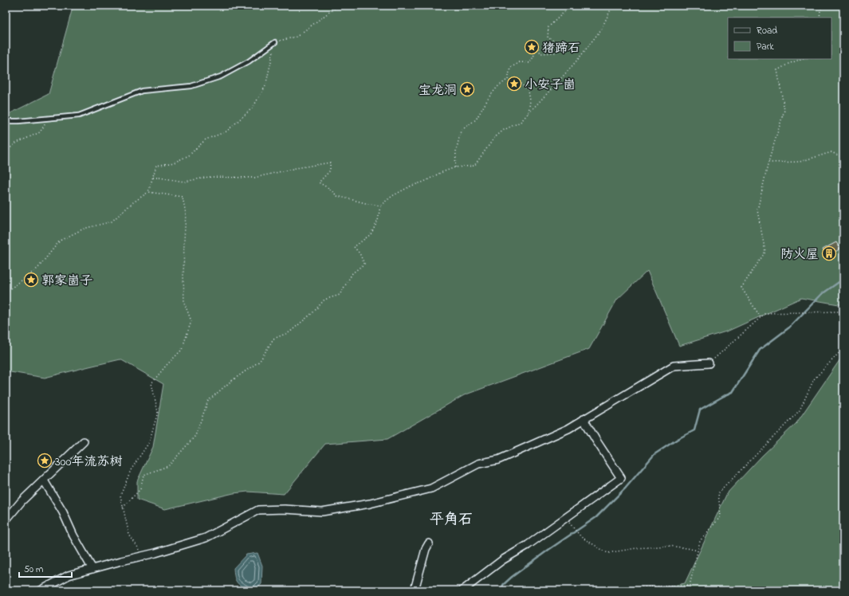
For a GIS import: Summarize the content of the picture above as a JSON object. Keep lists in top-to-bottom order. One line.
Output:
{"districts":["平角石"],"places":{"place":["猪蹄石","小安子崮","宝龙洞","郭家崮子","300年流苏树"],"building":["防火屋"]},"legend":["Road","Park"],"scale_bar":"50 m"}
